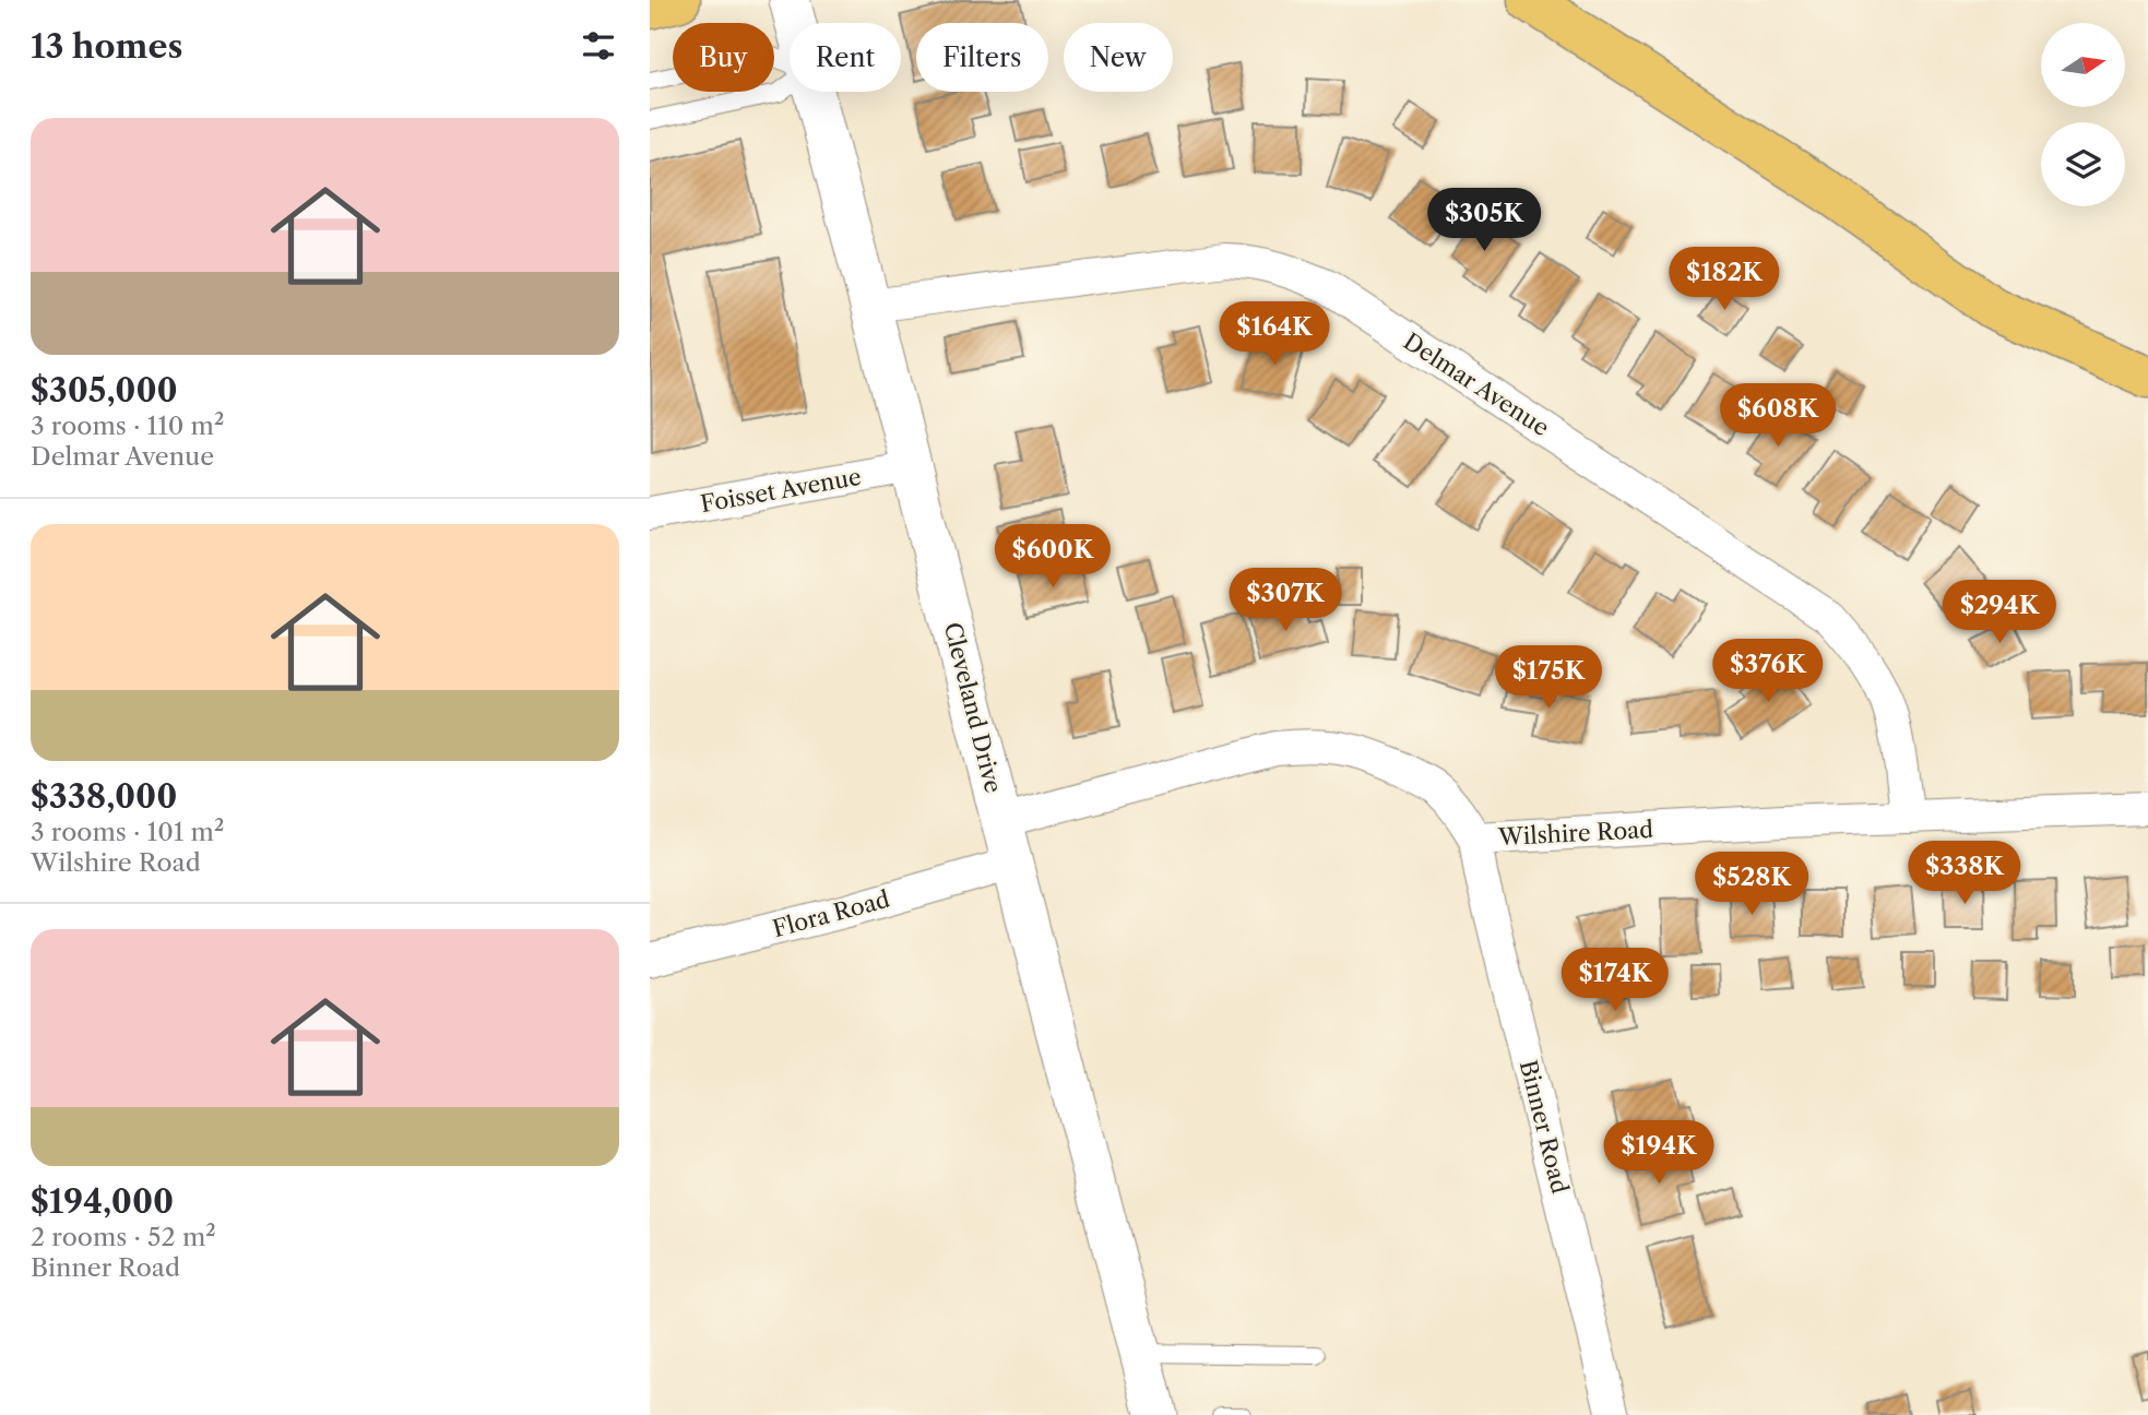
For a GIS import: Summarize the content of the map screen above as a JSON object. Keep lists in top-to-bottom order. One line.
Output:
{"streets":{"street":["Delmar Avenue","Foisset Avenue","Cleveland Drive","Wilshire Road","Flora Road","Binner Road"]},"crossings":[["Delmar Avenue","Cleveland Drive"],["Delmar Avenue","Wilshire Road"],["Foisset Avenue","Cleveland Drive"],["Cleveland Drive","Wilshire Road"],["Cleveland Drive","Flora Road"],["Wilshire Road","Binner Road"]],"north":"right","page":{"heading":"13 homes","chip":["Buy","Rent","Filters","New"],"list":[{"name":"$305,000","note":"3 rooms · 110 m² · Delmar Avenue"},{"name":"$338,000","note":"3 rooms · 101 m² · Wilshire Road"},{"name":"$194,000","note":"2 rooms · 52 m² · Binner Road"}],"price":["$305K","$182K","$164K","$608K","$600K","$307K","$294K","$376K","$175K","$338K","$528K","$174K","$194K"]}}
